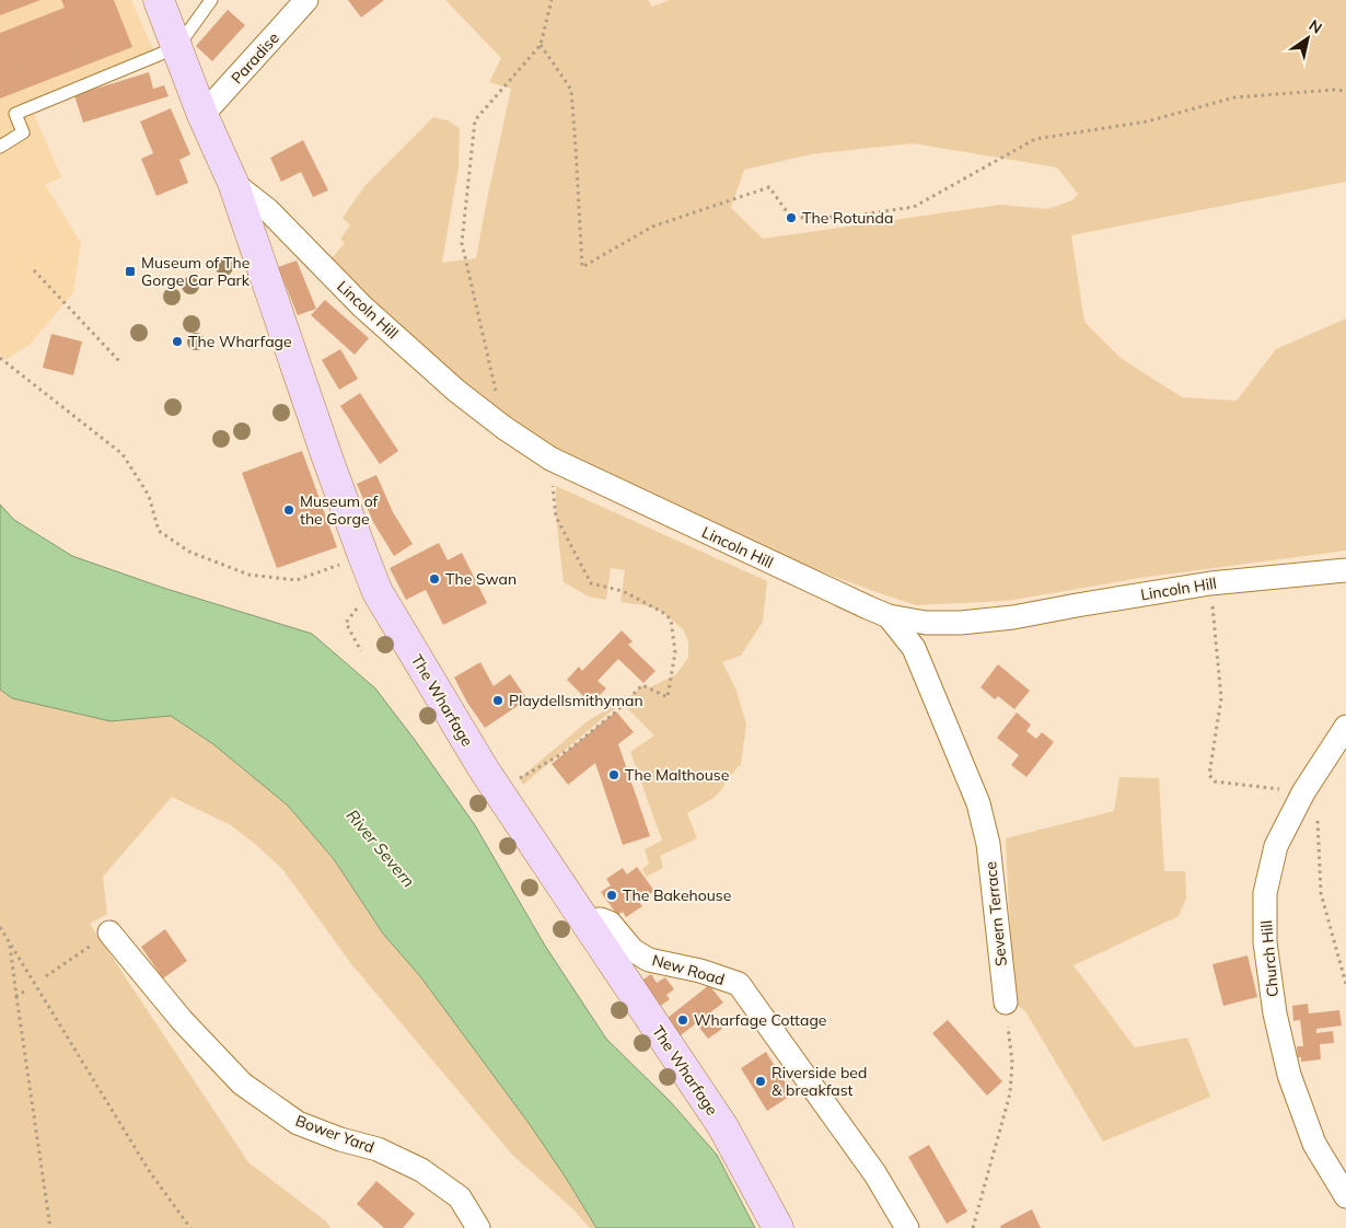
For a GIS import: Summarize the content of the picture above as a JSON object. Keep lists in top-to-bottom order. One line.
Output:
{"streets":{"street":["Paradise","Lincoln Hill","The Wharfage","Severn Terrace","Church Hill","New Road","Bower Yard"]},"crossings":[["Paradise","The Wharfage"],["Lincoln Hill","The Wharfage"],["Lincoln Hill","Severn Terrace"],["The Wharfage","New Road"]],"water":["River Severn"],"places":{"other":["The Rotunda","The Wharfage","Museum of the Gorge","The Swan","Playdellsmithyman","The Malthouse","The Bakehouse","Wharfage Cottage","Riverside bed & breakfast"],"transit":["Museum of The Gorge Car Park"]},"north":"top right"}
